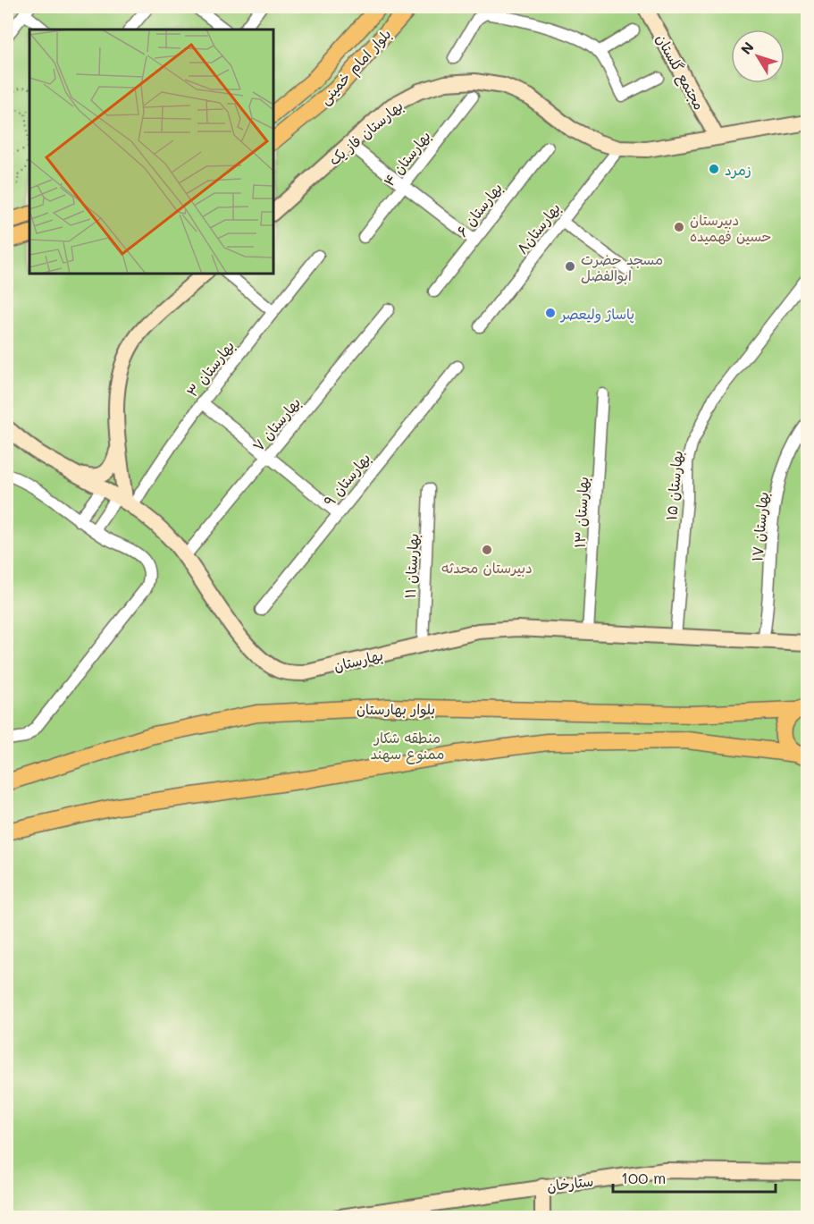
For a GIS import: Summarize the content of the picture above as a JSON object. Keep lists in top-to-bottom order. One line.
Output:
{"streets":{"main road":["بلوار امام خمینی","بلوار بهارستان"],"street":["مجتمع گلستان","بهارستان فاز یک","بهارستان ۴","بهارستان ۶","بهارستان۸","بهارستان ۳","بهارستان ۷","بهارستان ۹","بهارستان ۱۵","بهارستان ۱۳","بهارستان ۱۷","بهارستان ۱۱","بهارستان","ستارخان"]},"crossings":[["مجتمع گلستان","بهارستان فاز یک"],["بهارستان فاز یک","بهارستان۸"],["بهارستان ۳","بهارستان"],["بهارستان ۷","بهارستان"],["بهارستان ۱۵","بهارستان"],["بهارستان ۱۳","بهارستان"],["بهارستان ۱۷","بهارستان"],["بهارستان ۱۱","بهارستان"]],"parks":["منطقه شکار ممنوع سهند"],"places":["زمرد","دبیرستان حسین فهمیده","مسجد حضرت ابوالفضل","پاساژ ولیعصر","دبیرستان محدثه"],"scale_bar":"100 m","north":"top left"}
